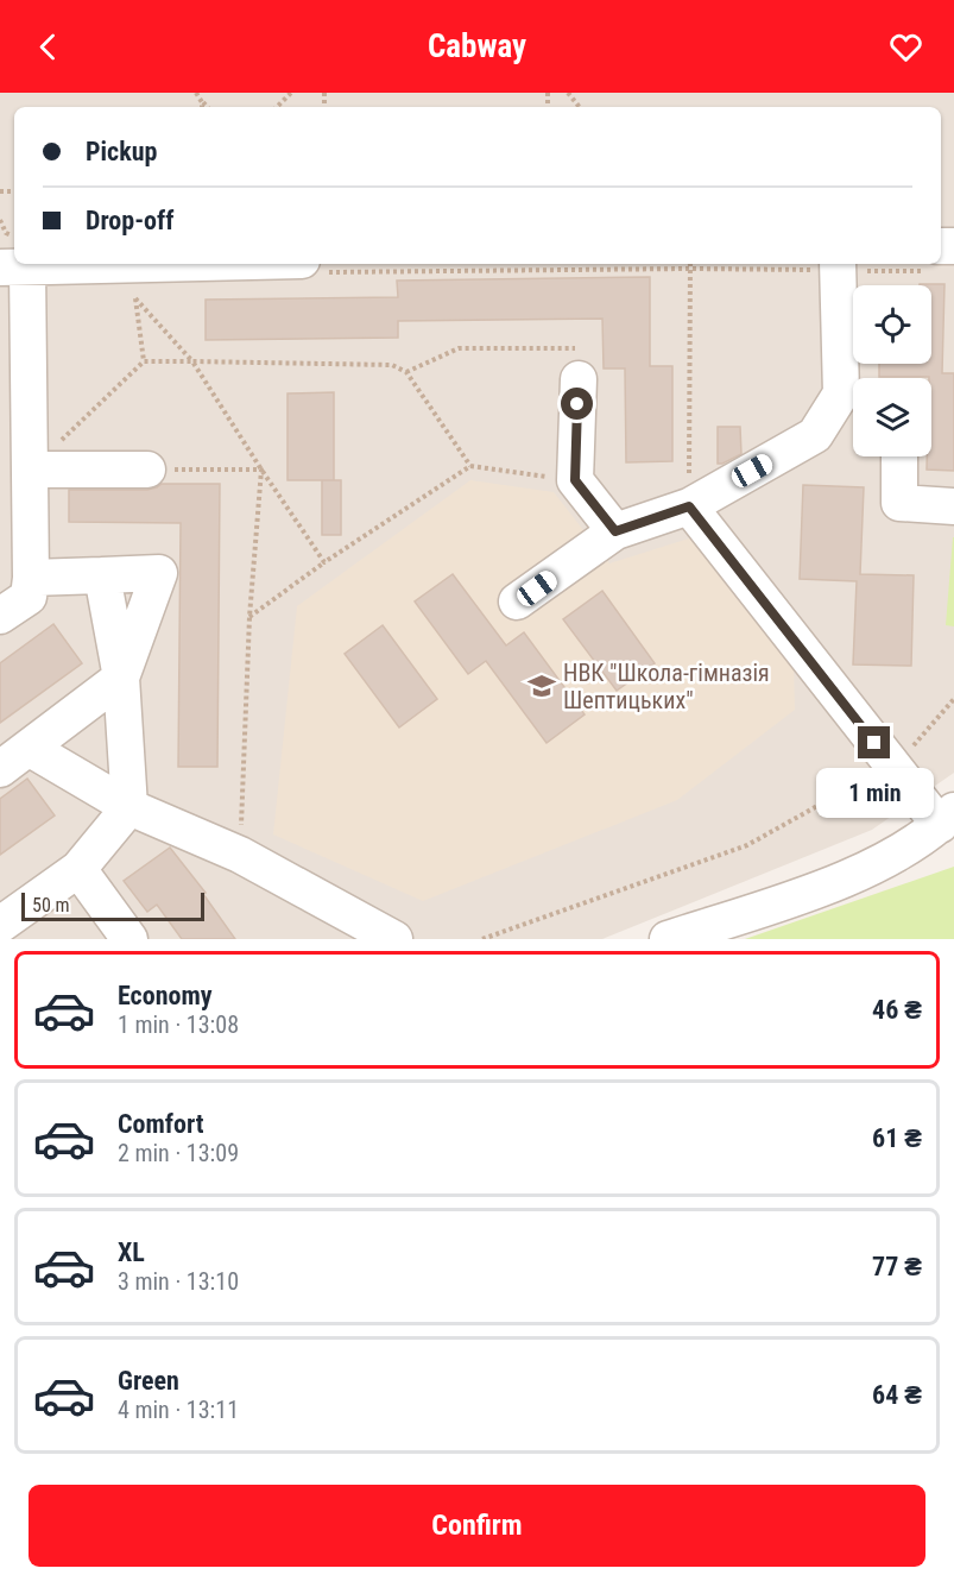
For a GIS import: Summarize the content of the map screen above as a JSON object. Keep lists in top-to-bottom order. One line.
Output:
{"places":{"school or university":["НВК \"Школа-гімназія Шептицьких\""]},"scale_bar":"50 m","page":{"header":"Cabway","banner":["Pickup","Drop-off"],"bubble":"1 min","scale":"50 m","list":[{"name":"Economy","note":"1 min · 13:08","value":"46 ₴"},{"name":"Comfort","note":"2 min · 13:09","value":"61 ₴"},{"name":"XL","note":"3 min · 13:10","value":"77 ₴"},{"name":"Green","note":"4 min · 13:11","value":"64 ₴"}],"buttons":"Confirm"}}
